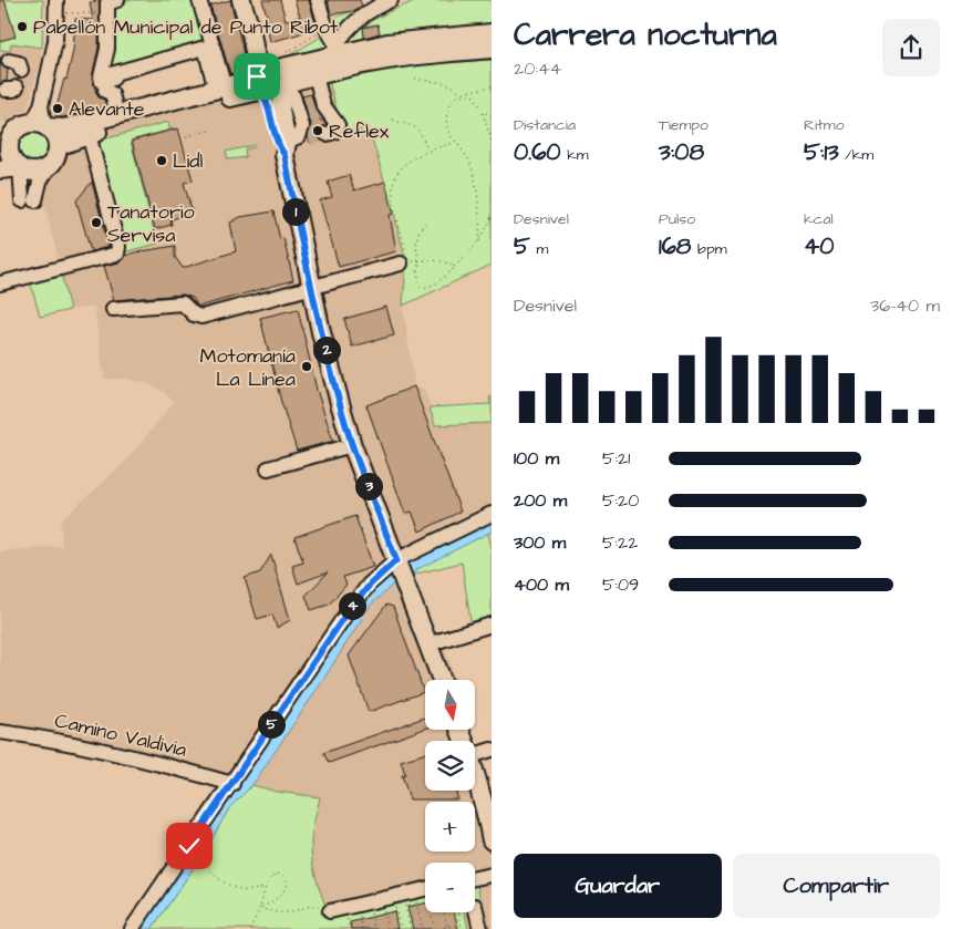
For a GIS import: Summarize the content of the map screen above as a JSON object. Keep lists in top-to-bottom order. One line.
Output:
{"streets":{"street":["Camino Valdivia"]},"places":["Pabellón Municipal de Punto Ribot","Alevante","Reflex","Lidl","Tanatorio Servisa","Motomanía La Línea"],"north":"bottom","page":{"heading":["Carrera nocturna","20:44"],"stats":[["Distancia","0.60 km"],["Tiempo","3:08"],["Ritmo","5:13 /km"],["Desnivel","5 m"],["Pulso","168 bpm"],["kcal","40"]],"pins":["1","2","3","4","5"],"chart":["Desnivel","36–40 m"],"list":[{"name":"100 m","note":"5:21"},{"name":"200 m","note":"5:20"},{"name":"300 m","note":"5:22"},{"name":"400 m","note":"5:09"}],"map_buttons":["+","−"],"buttons":["Guardar","Compartir"]}}
